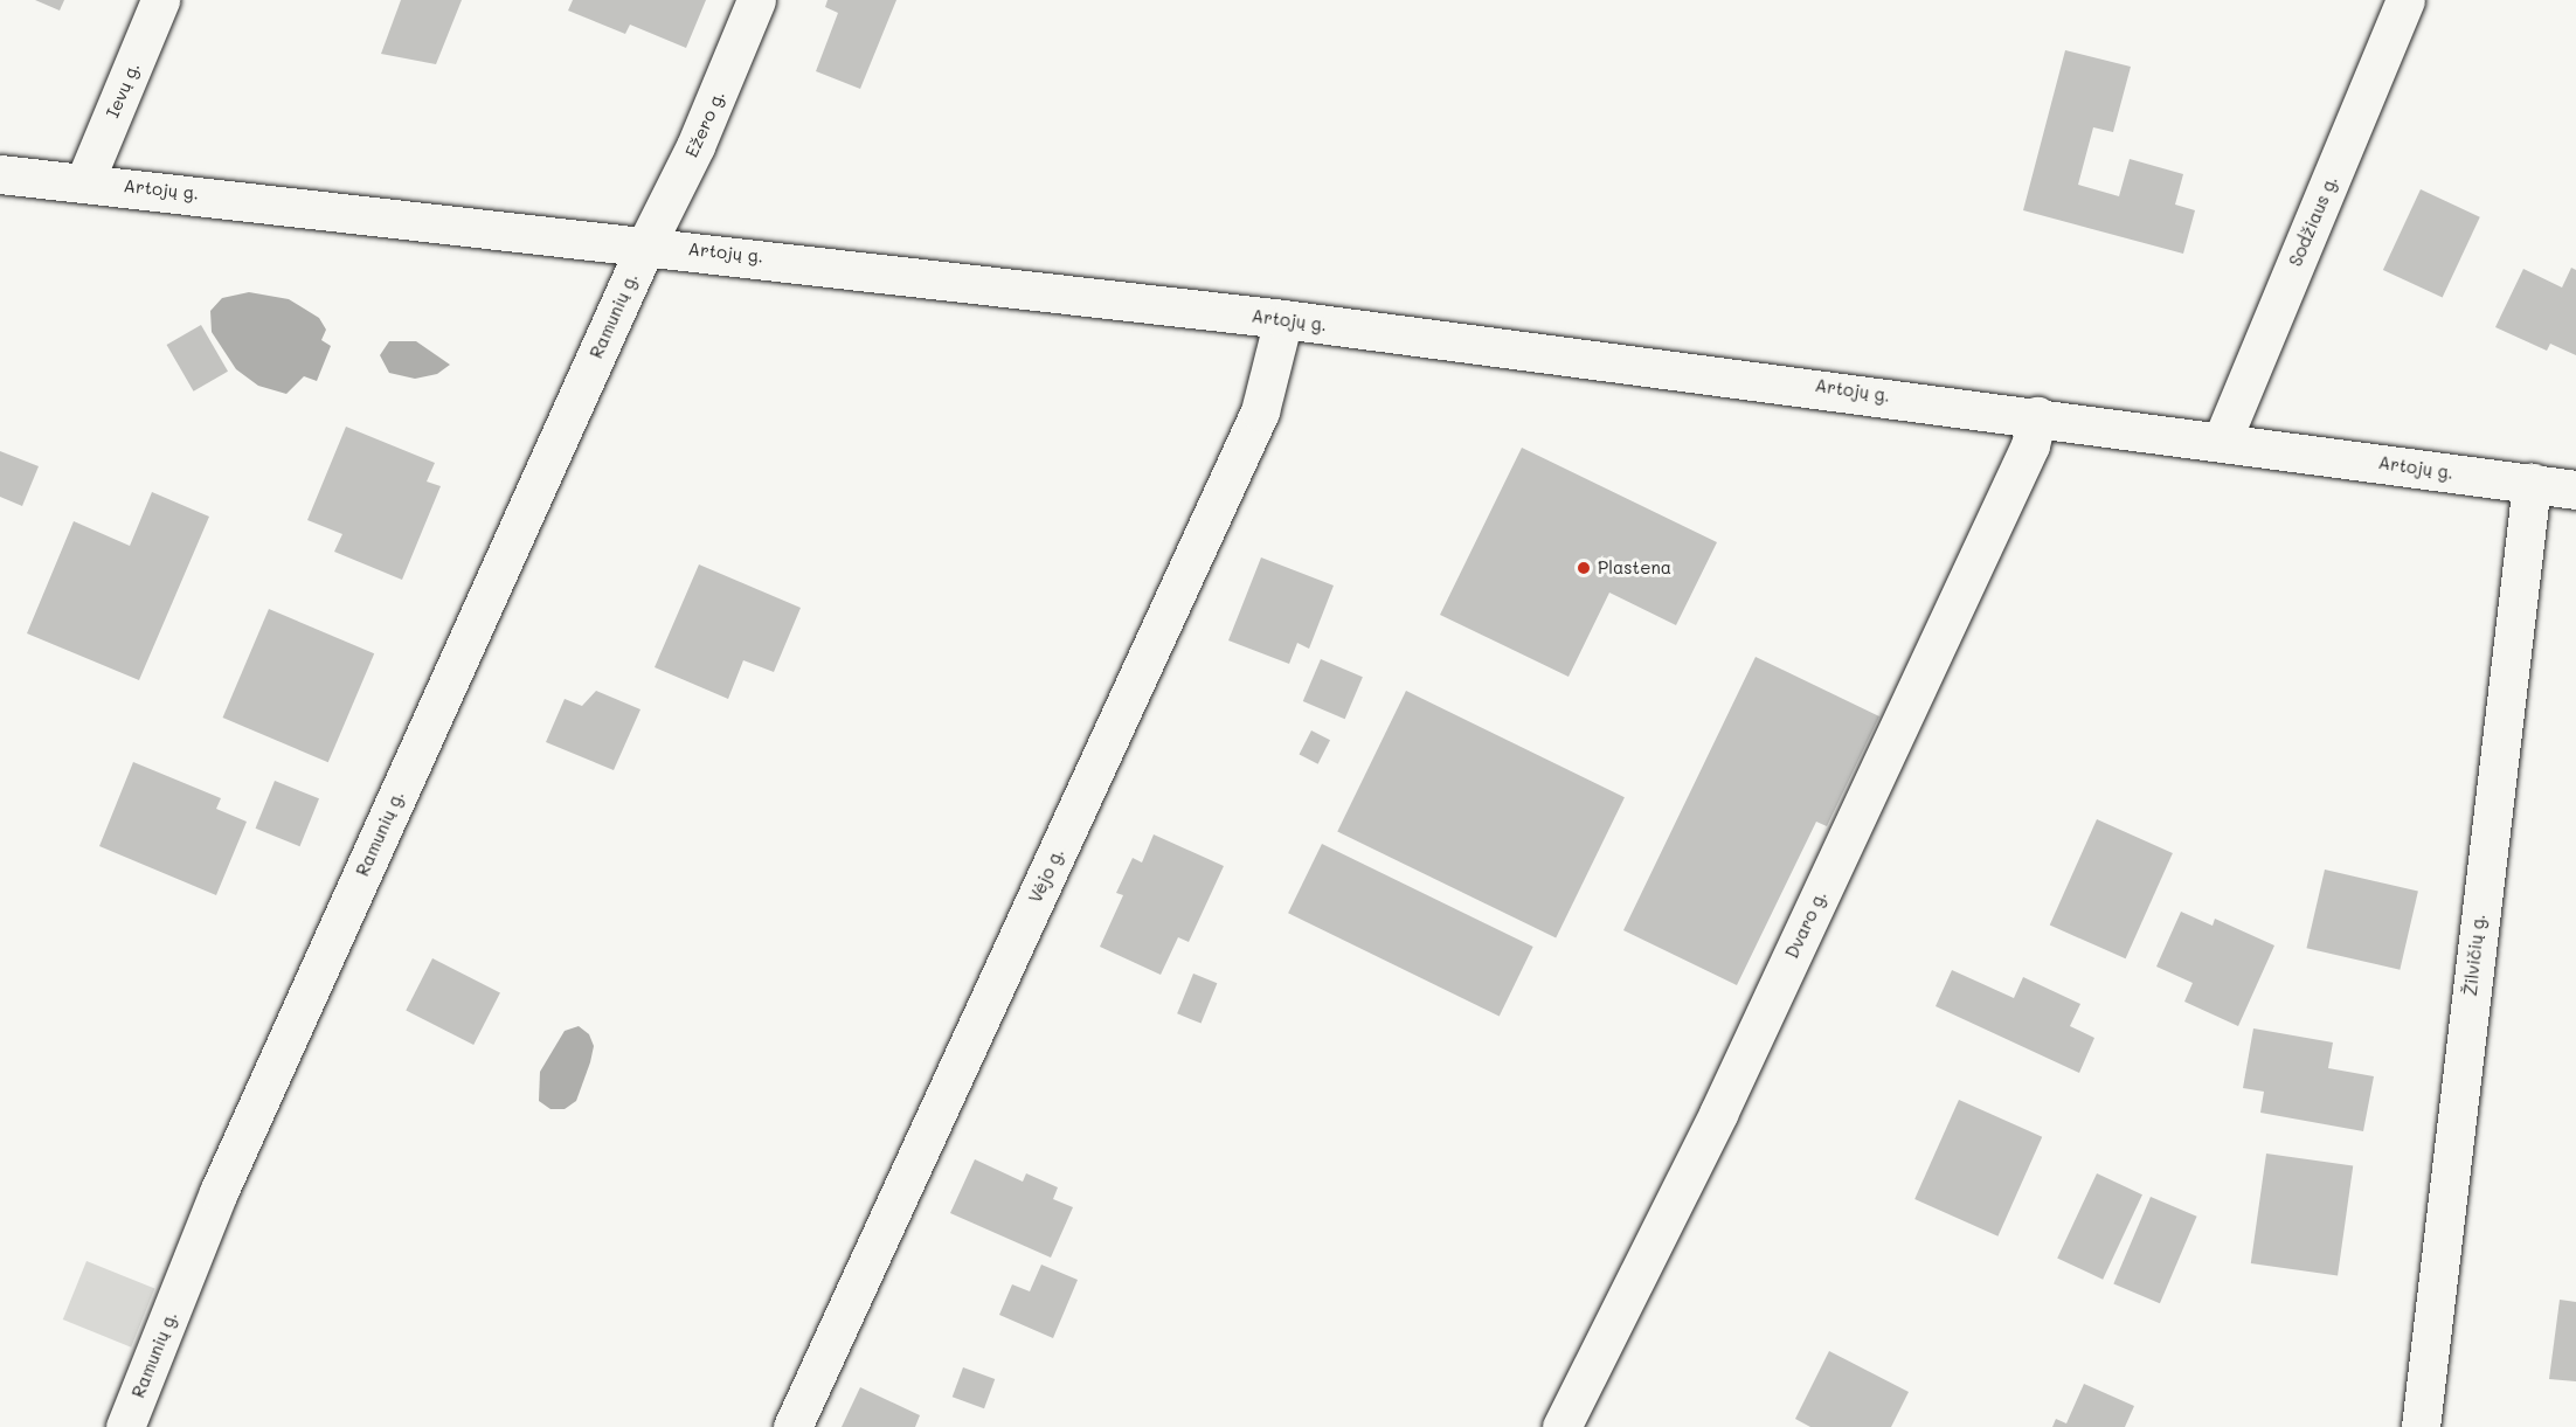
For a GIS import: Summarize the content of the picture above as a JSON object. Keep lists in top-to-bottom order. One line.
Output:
{"streets":{"street":["Ievų g.","Ežero g.","Artojų g.","Sodžiaus g.","Ramunių g.","Vėjo g.","Dvaro g.","Žilvičių g."]},"crossings":[["Ievų g.","Artojų g."],["Ežero g.","Artojų g."],["Ežero g.","Ramunių g."],["Artojų g.","Sodžiaus g."],["Artojų g.","Ramunių g."],["Artojų g.","Vėjo g."],["Artojų g.","Dvaro g."],["Artojų g.","Žilvičių g."]],"places":["Plastena"]}
